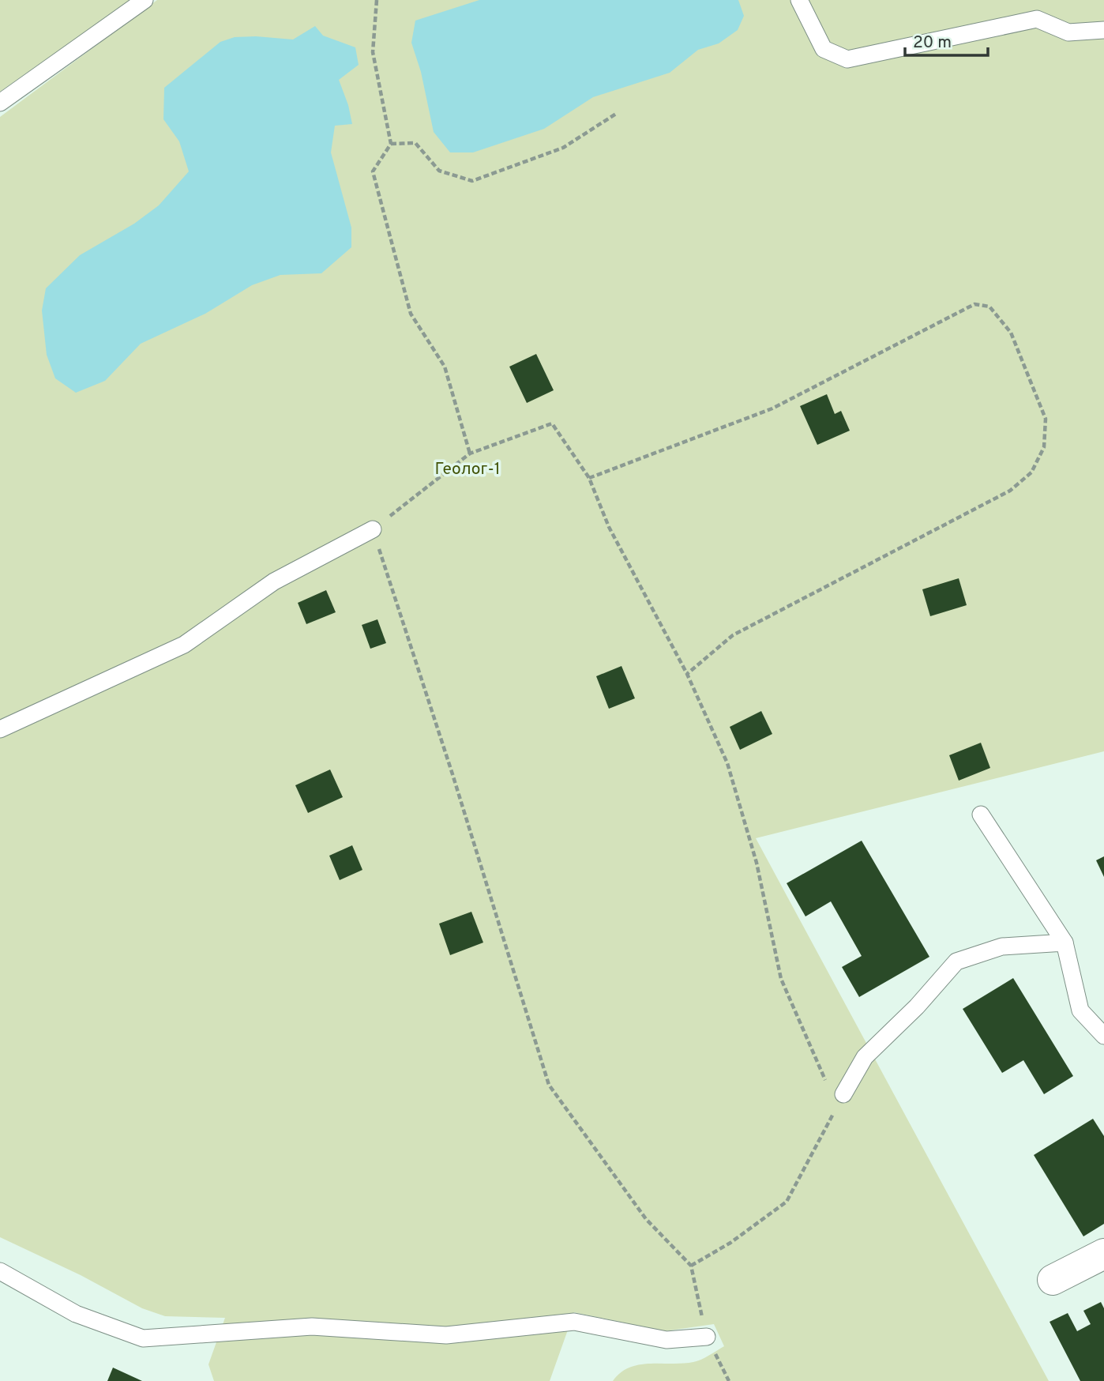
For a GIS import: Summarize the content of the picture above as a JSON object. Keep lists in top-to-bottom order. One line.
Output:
{"parks":["Геолог-1"],"scale_bar":"20 m"}
